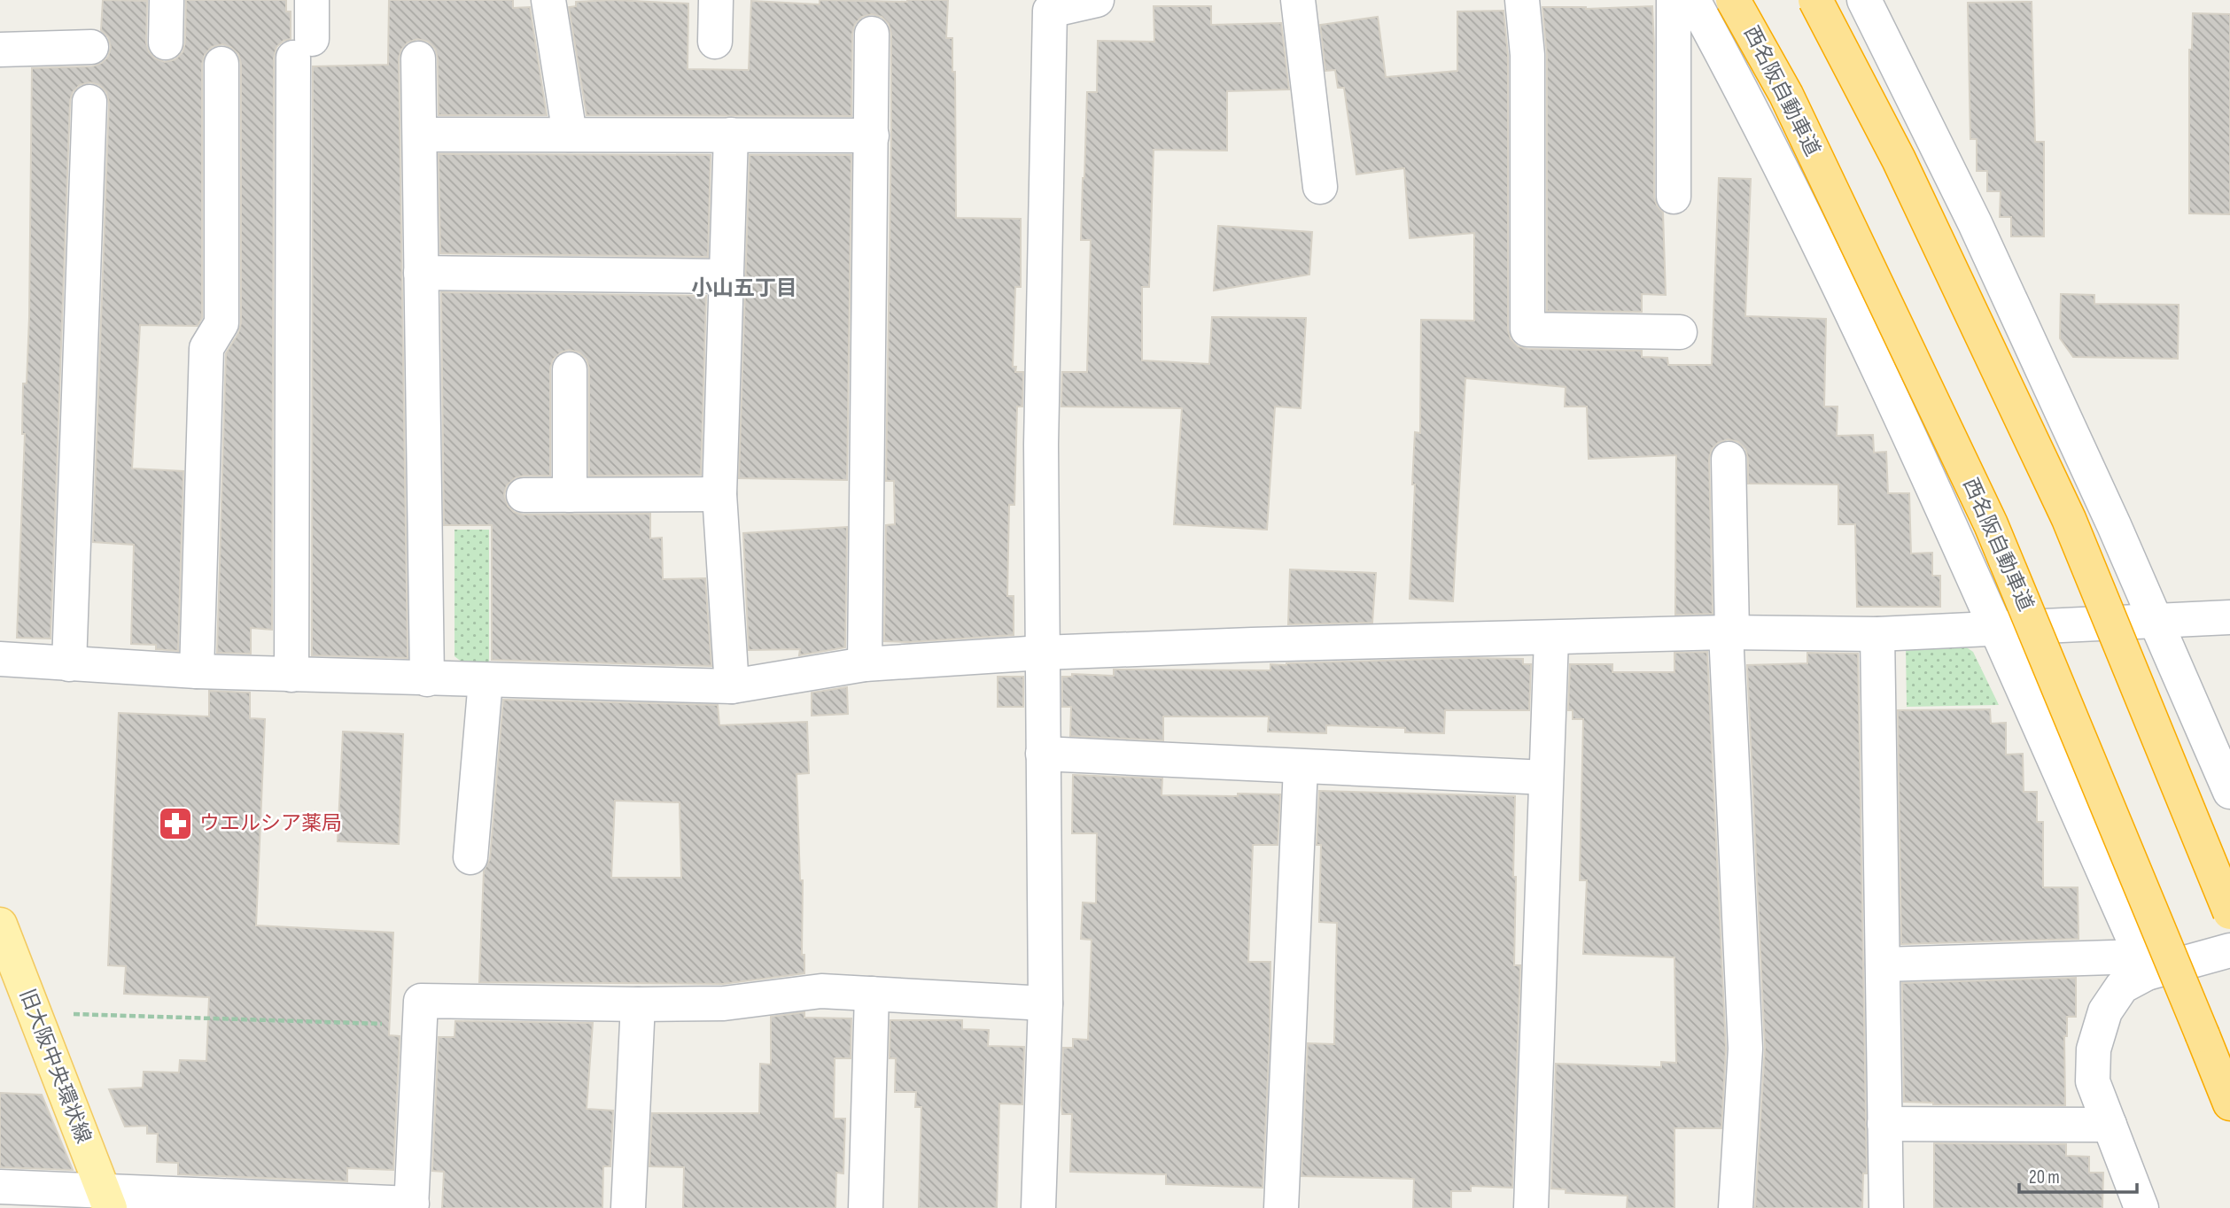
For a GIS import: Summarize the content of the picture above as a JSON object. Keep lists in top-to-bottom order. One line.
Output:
{"streets":{"highway":["西名阪自動車道"],"main road":["旧大阪中央環状線"]},"districts":["小山五丁目"],"places":{"pharmacy":["ウエルシア薬局"]},"scale_bar":"20 m"}
